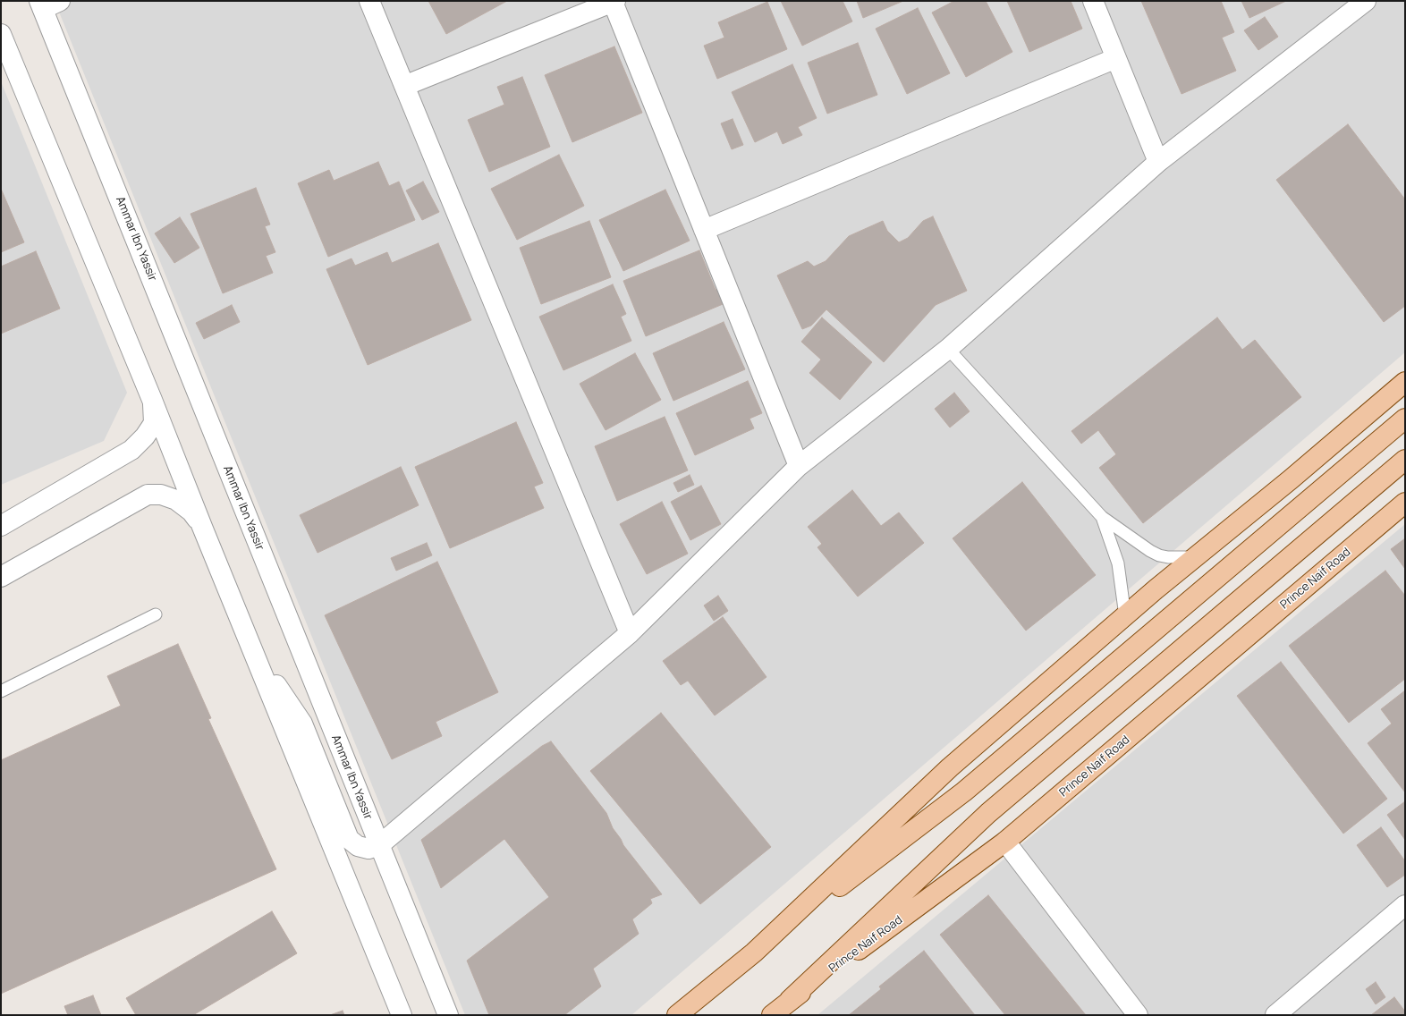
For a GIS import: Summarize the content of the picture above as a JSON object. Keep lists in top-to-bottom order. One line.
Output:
{"streets":{"main road":["Prince Naif Road"],"street":["Ammar Ibn Yassir"]}}
